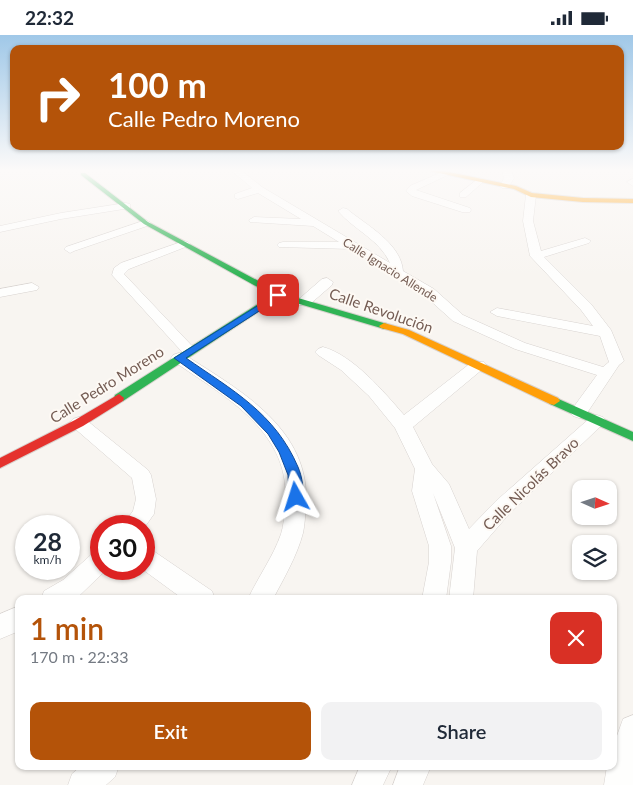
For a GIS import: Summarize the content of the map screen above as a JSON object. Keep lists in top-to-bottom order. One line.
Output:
{"streets":{"street":["Calle Ignacio Allende","Calle Revolución","Calle Pedro Moreno","Calle Nicolás Bravo"]},"crossings":[["Calle Revolución","Calle Pedro Moreno"],["Calle Revolución","Calle Nicolás Bravo"]],"north":"right","page":{"status":"22:32","turn":["100 m","Calle Pedro Moreno"],"speed":"28 km/h","limit":"30","heading":["1 min","170 m · 22:33"],"buttons":["Exit","Share"]}}
